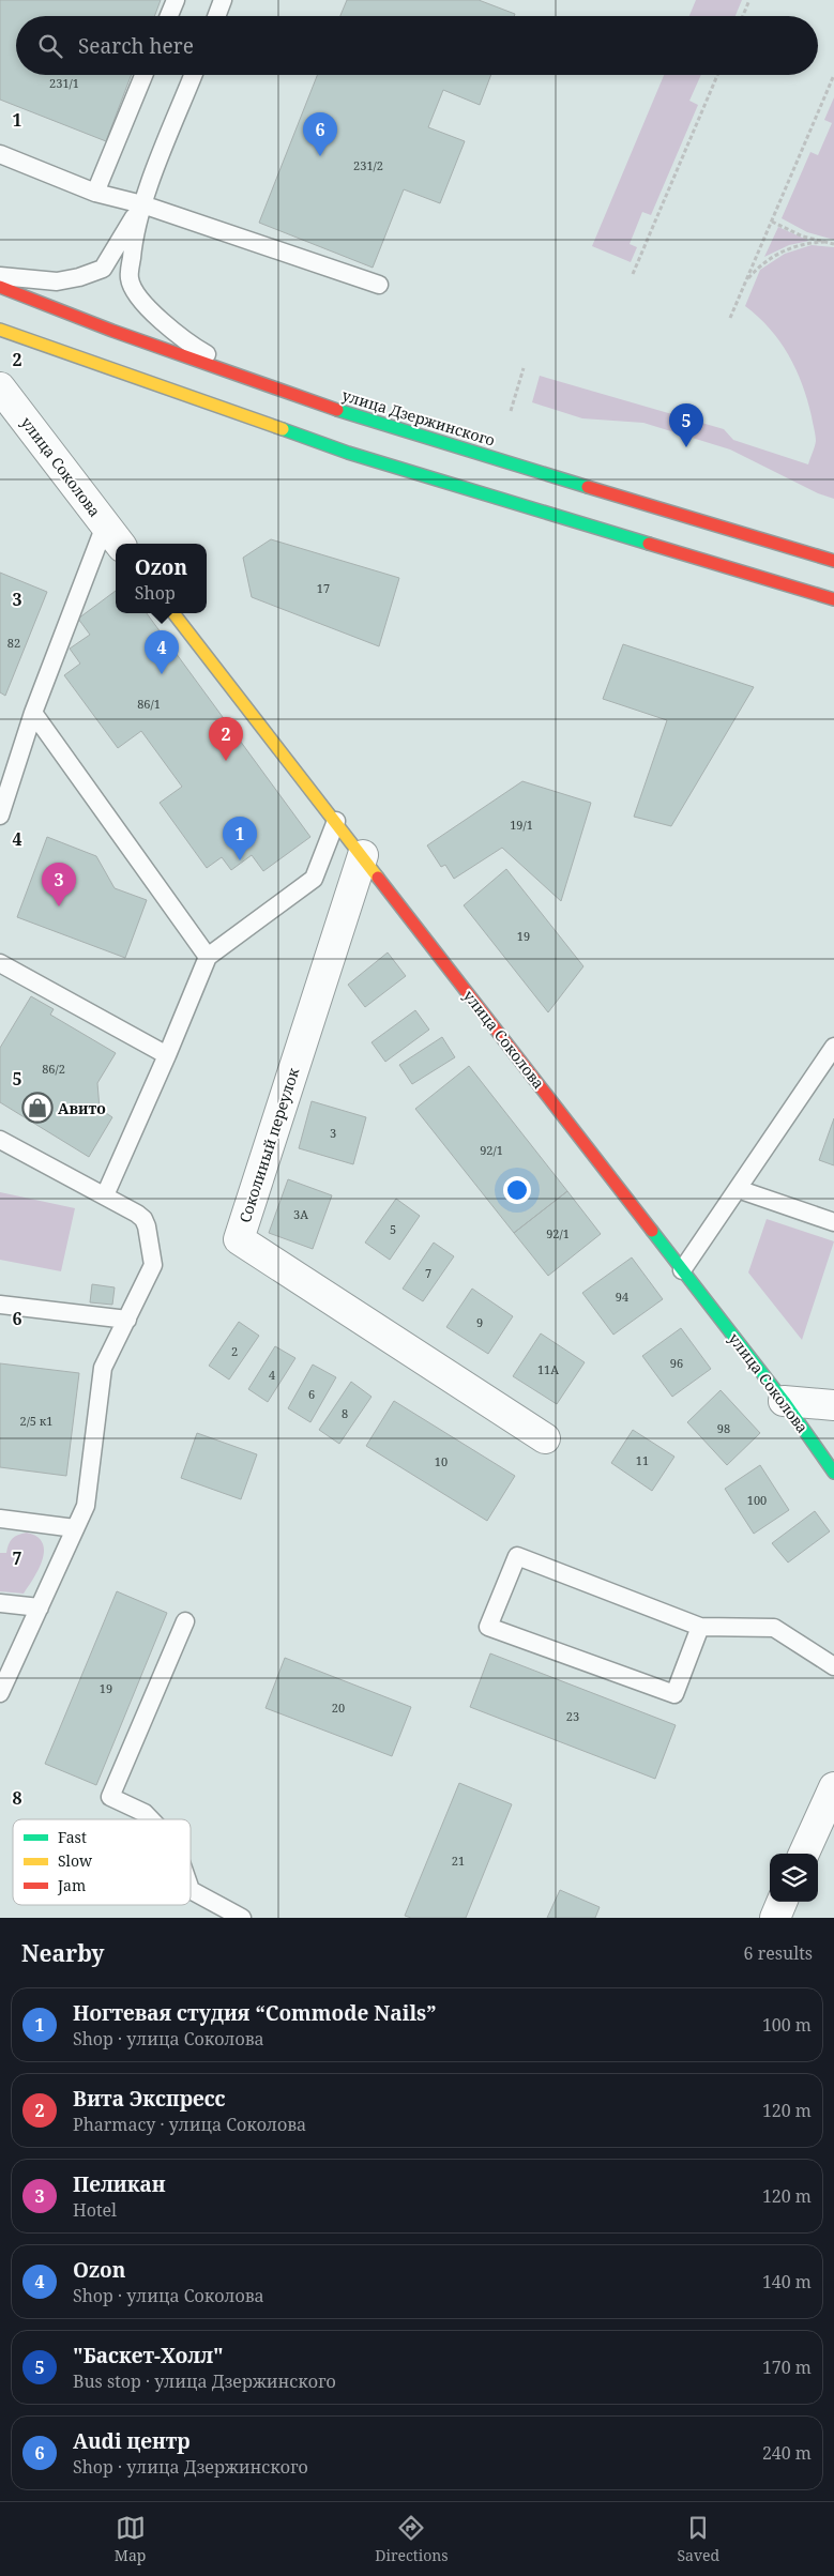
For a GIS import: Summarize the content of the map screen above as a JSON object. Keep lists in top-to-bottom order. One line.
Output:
{"streets":{"main road":["улица Дзержинского","улица Соколова"],"street":["Соколиный переулок"]},"crossings":[["улица Соколова","Соколиный переулок"]],"places":{"shop":["Авито"]},"house_numbers":["231/1","231/2","17","82","86/1","19/1","19","86/2","3","92/1","3А","5","92/1","7","94","9","2","96","11А","4","6","8","2/5 к1","98","11","10","100","19","20","23","21"],"legend":["Fast","Slow","Jam"],"page":{"search":"Search here","pins":["6","5","4","2","1","3"],"popup":["Ozon","Shop"],"heading":["Nearby","6 results"],"list":[{"mark":"1","name":"Ногтевая студия “Commode Nails”","note":"Shop · улица Соколова","value":"100 m"},{"mark":"2","name":"Вита Экспресс","note":"Pharmacy · улица Соколова","value":"120 m"},{"mark":"3","name":"Пеликан","note":"Hotel","value":"120 m"},{"mark":"4","name":"Ozon","note":"Shop · улица Соколова","value":"140 m"},{"mark":"5","name":"\"Баскет-Холл\"","note":"Bus stop · улица Дзержинского","value":"170 m"},{"mark":"6","name":"Audi центр","note":"Shop · улица Дзержинского","value":"240 m"}],"nav":["Map","Directions","Saved"]},"grid":{"rows":["1","2","3","4","5","6","7","8"]}}
